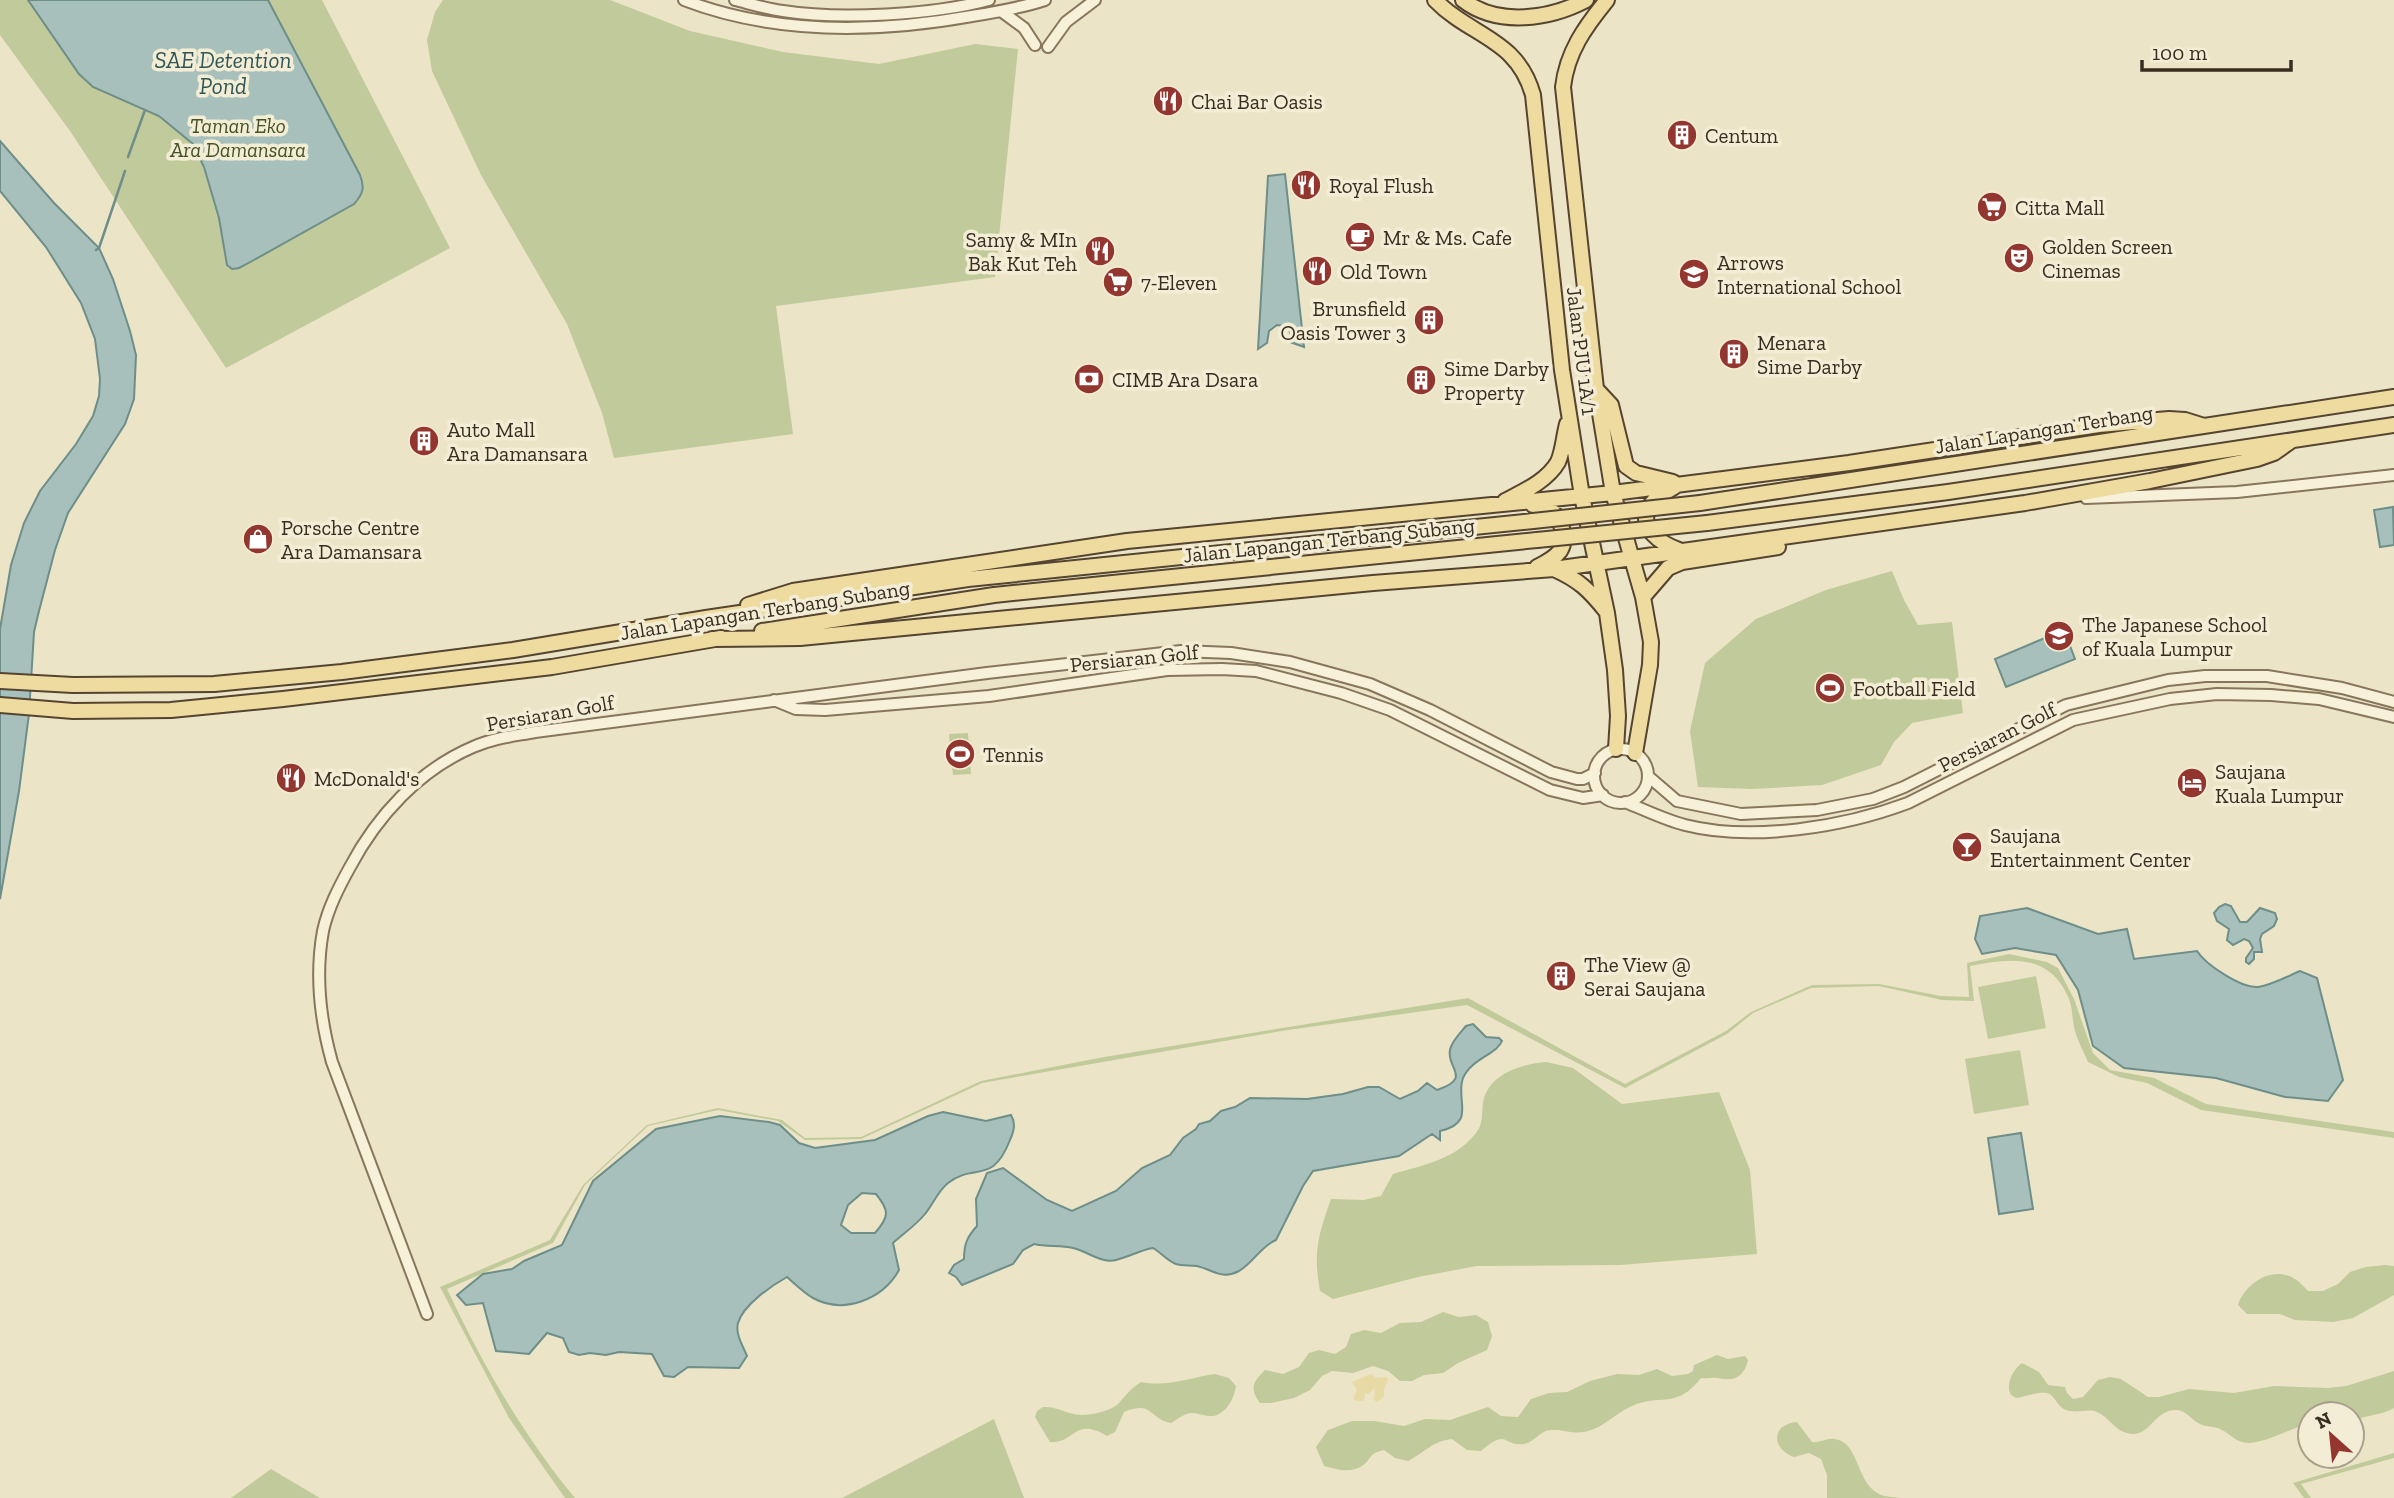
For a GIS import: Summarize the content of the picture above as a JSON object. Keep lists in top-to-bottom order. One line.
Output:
{"streets":{"main road":["Jalan PJU 1A/1","Jalan Lapangan Terbang","Jalan Lapangan Terbang Subang"],"street":["Persiaran Golf"]},"crossings":[["Jalan PJU 1A/1","Persiaran Golf"],["Jalan Lapangan Terbang","Jalan Lapangan Terbang Subang"]],"water":["SAE Detention Pond"],"parks":["Taman Eko Ara Damansara"],"places":{"restaurant":["Chai Bar Oasis","Royal Flush","Samy & MIn Bak Kut Teh","Old Town","McDonald's"],"building":["Centum","Brunsfield Oasis Tower 3","Menara Sime Darby","Sime Darby Property","Auto Mall Ara Damansara","The View @ Serai Saujana"],"supermarket":["Citta Mall","7-Eleven"],"cafe":["Mr & Ms. Cafe"],"theatre":["Golden Screen Cinemas"],"school or university":["Arrows International School","The Japanese School of Kuala Lumpur"],"bank":["CIMB Ara Dsara"],"shop":["Porsche Centre Ara Damansara"],"sports":["Football Field","Tennis"],"hotel":["Saujana Kuala Lumpur"],"bar":["Saujana Entertainment Center"]},"scale_bar":"100 m","north":"top left"}
